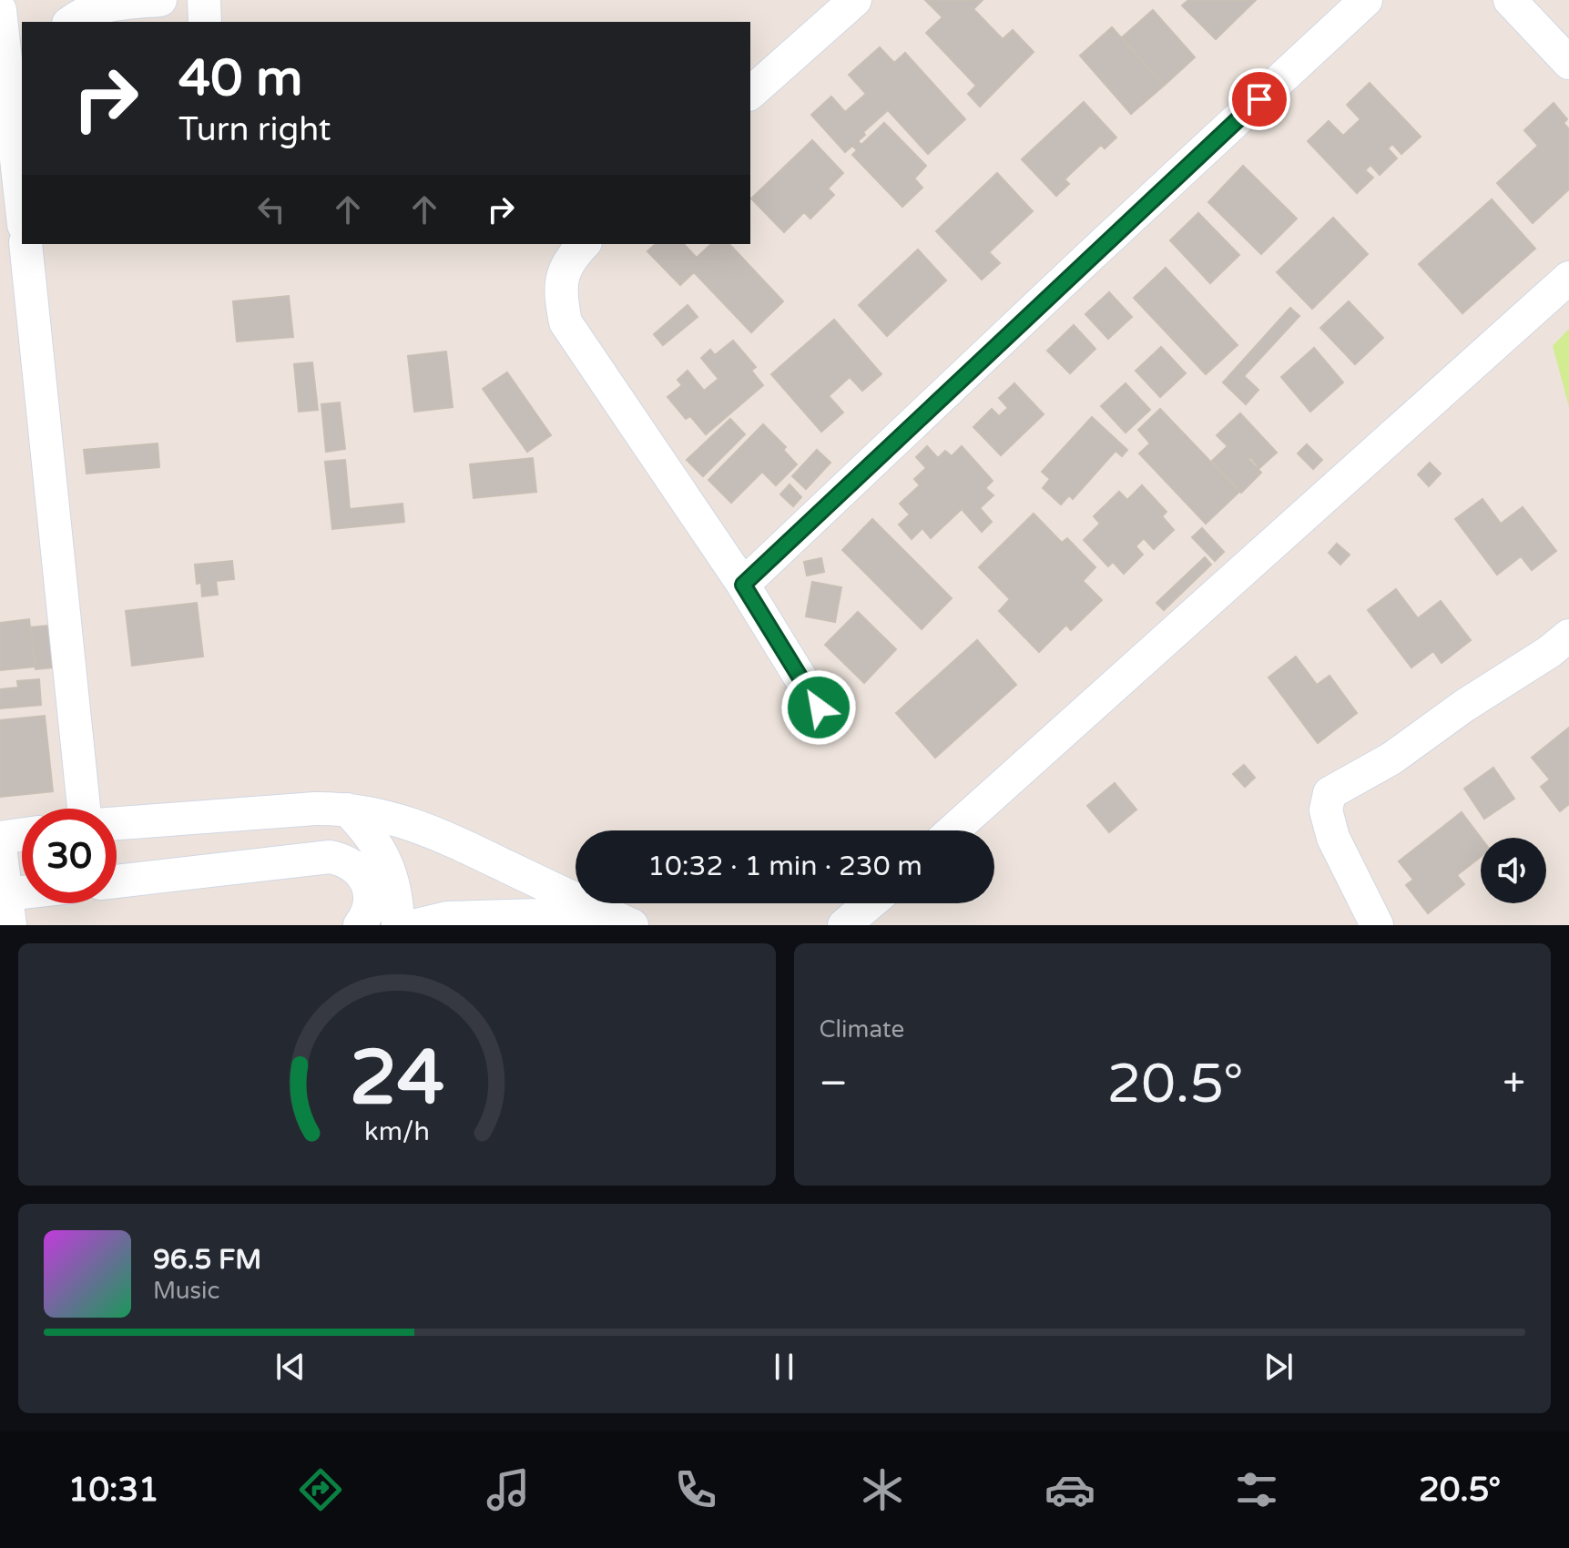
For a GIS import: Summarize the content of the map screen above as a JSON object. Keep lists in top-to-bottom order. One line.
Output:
{"page":{"turn":["40 m","Turn right"],"limit":"30","trip":"10:32 · 1 min · 230 m","tile":"Climate","heat":["−","20.5°","+"],"song":["96.5 FM","Music"],"tabs":["10:31","20.5°"],"gauge":["24","km/h"]}}
